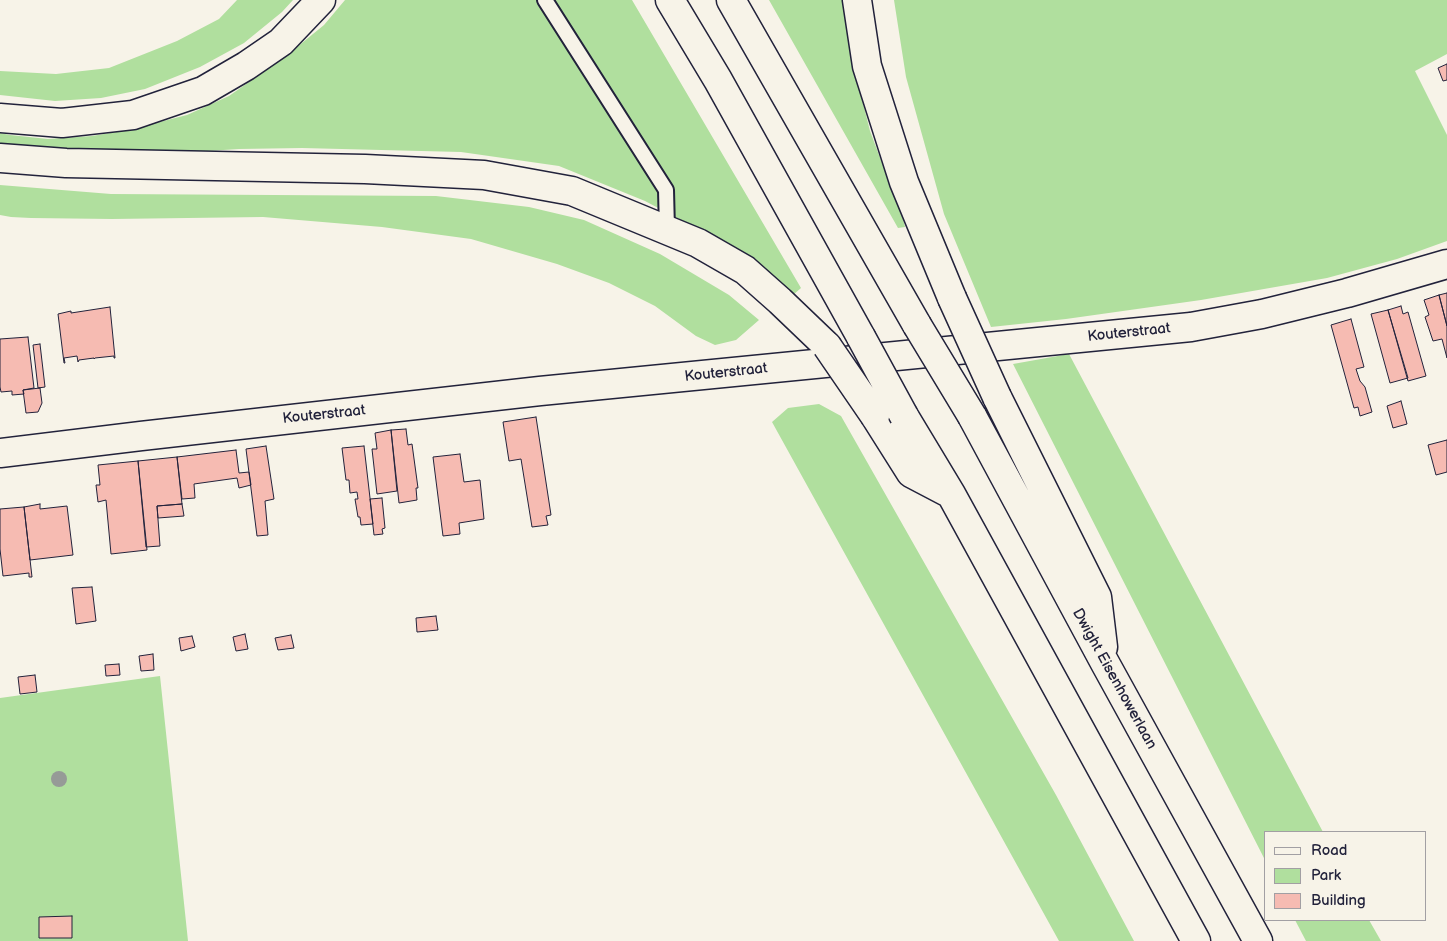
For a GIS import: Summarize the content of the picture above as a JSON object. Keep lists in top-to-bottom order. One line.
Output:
{"streets":{"main road":["Kouterstraat","Dwight Eisenhowerlaan"]},"legend":["Road","Park","Building"]}
